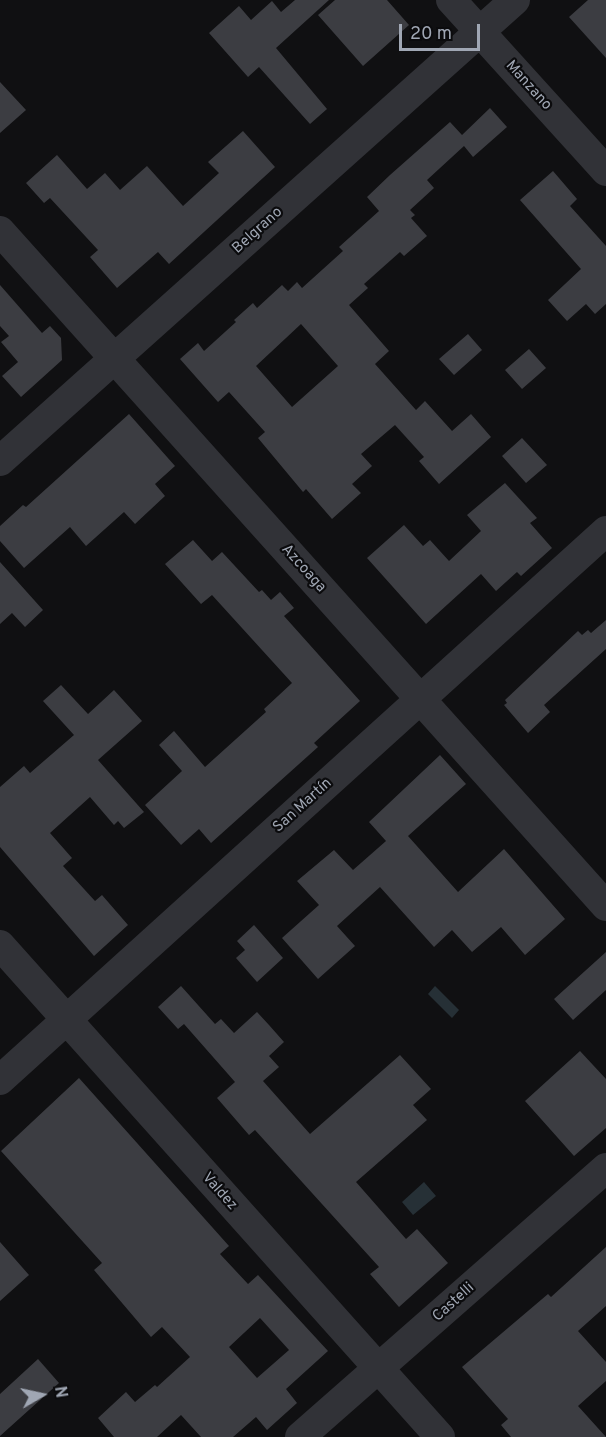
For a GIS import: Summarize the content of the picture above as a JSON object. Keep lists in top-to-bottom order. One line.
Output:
{"streets":{"street":["Manzano","Belgrano","Azcoaga","San Martín","Valdez","Castelli"]},"crossings":[["Manzano","Belgrano"],["Belgrano","Azcoaga"],["Azcoaga","San Martín"],["San Martín","Valdez"],["Valdez","Castelli"]],"scale_bar":"20 m","north":"right"}
